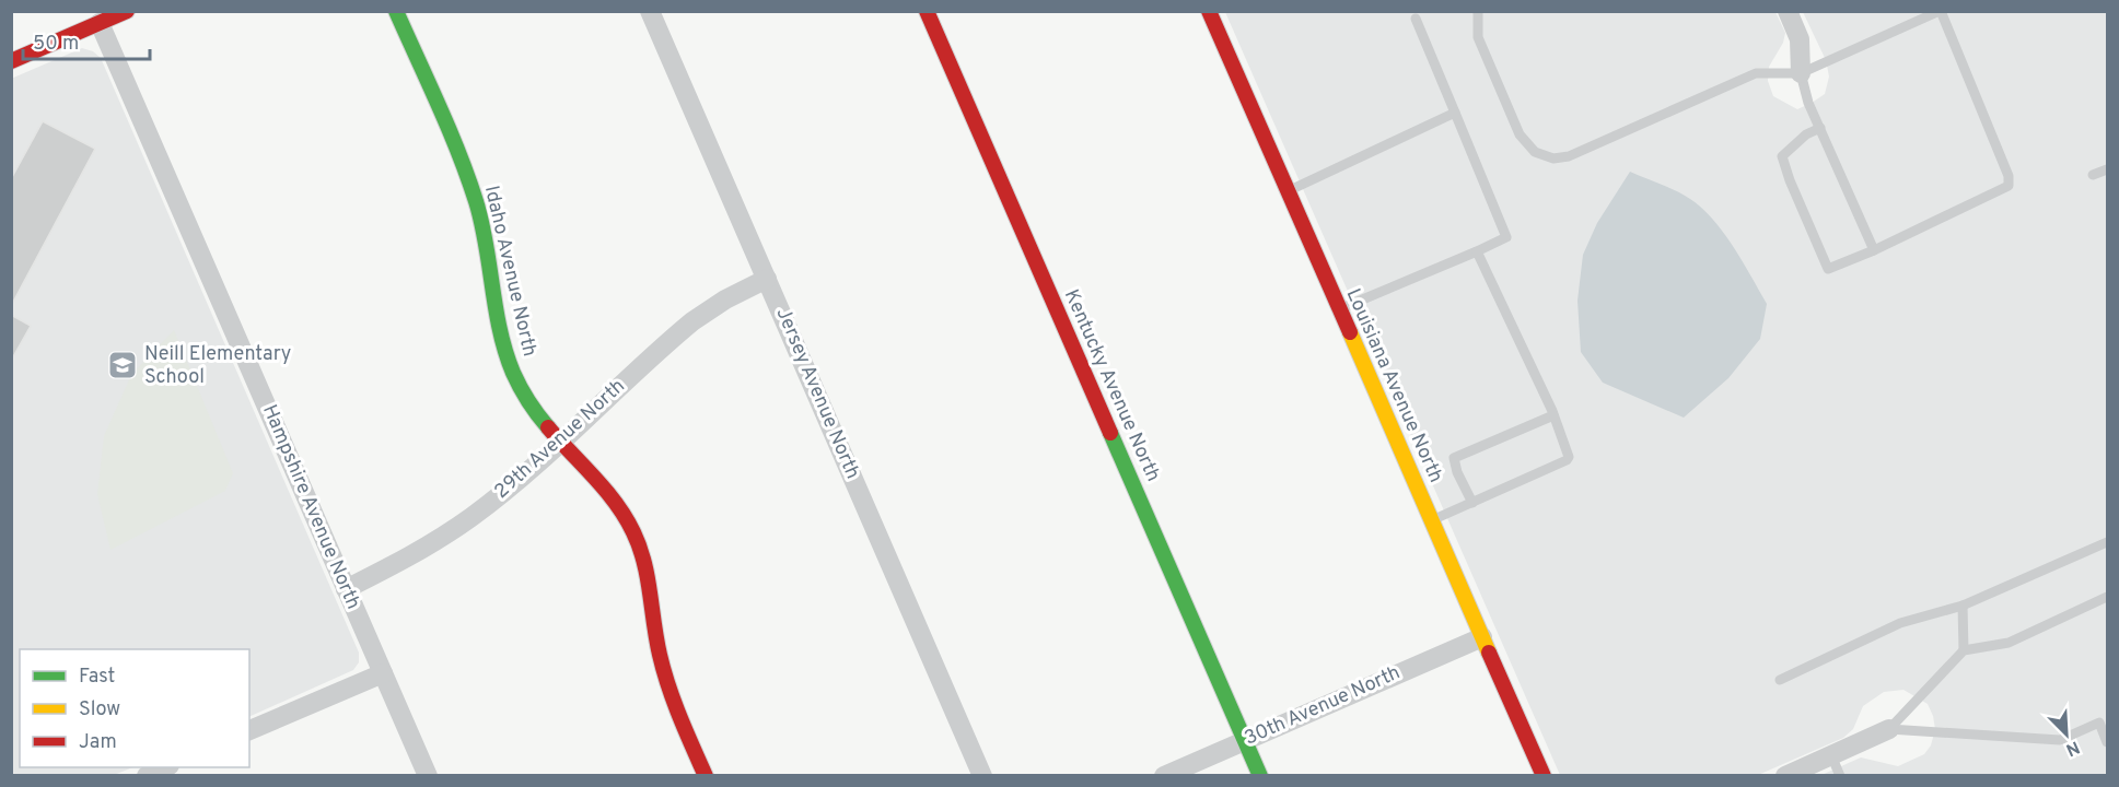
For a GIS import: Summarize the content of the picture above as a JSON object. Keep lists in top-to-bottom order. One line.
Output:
{"streets":{"street":["Idaho Avenue North","Kentucky Avenue North","Louisiana Avenue North","Jersey Avenue North","29th Avenue North","Hampshire Avenue North","30th Avenue North"]},"crossings":[["Idaho Avenue North","29th Avenue North"],["Kentucky Avenue North","30th Avenue North"],["Louisiana Avenue North","30th Avenue North"],["Jersey Avenue North","29th Avenue North"],["29th Avenue North","Hampshire Avenue North"]],"places":{"school or university":["Neill Elementary School"]},"legend":["Fast","Slow","Jam"],"scale_bar":"50 m","north":"bottom right"}
